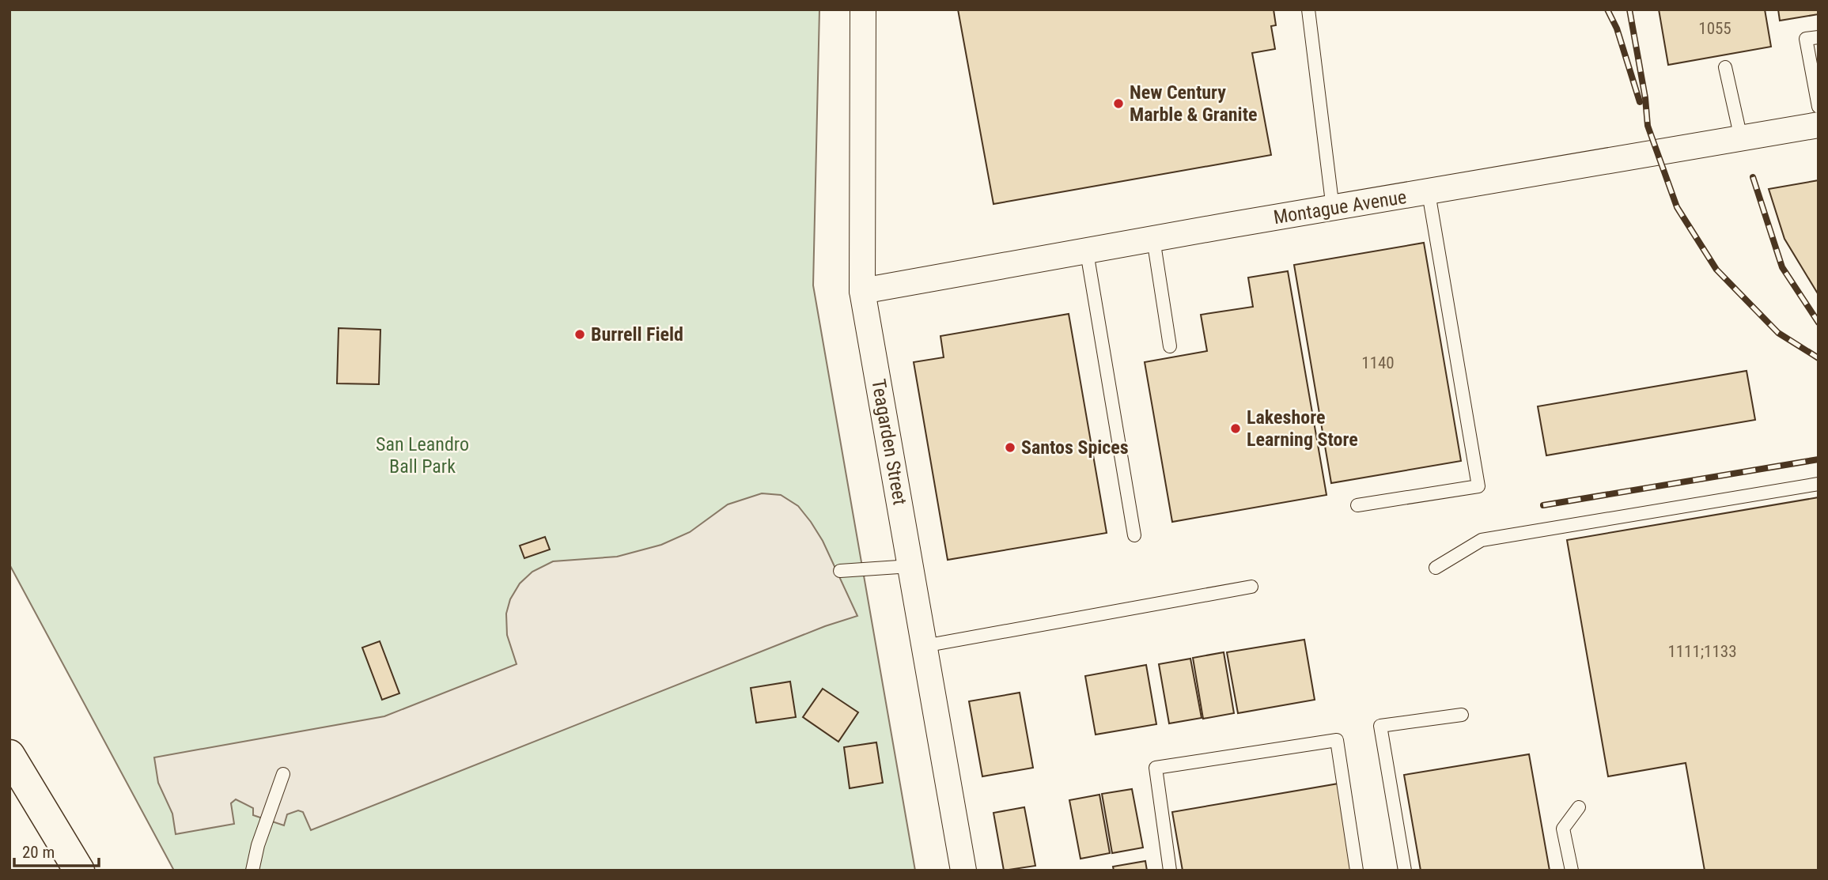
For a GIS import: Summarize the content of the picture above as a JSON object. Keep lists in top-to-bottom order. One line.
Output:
{"streets":{"street":["Montague Avenue","Teagarden Street"]},"crossings":[["Montague Avenue","Teagarden Street"]],"parks":["San Leandro Ball Park"],"places":["New Century Marble & Granite","Burrell Field","Lakeshore Learning Store","Santos Spices"],"house_numbers":["1055","1140","1111;1133"],"scale_bar":"20 m"}
